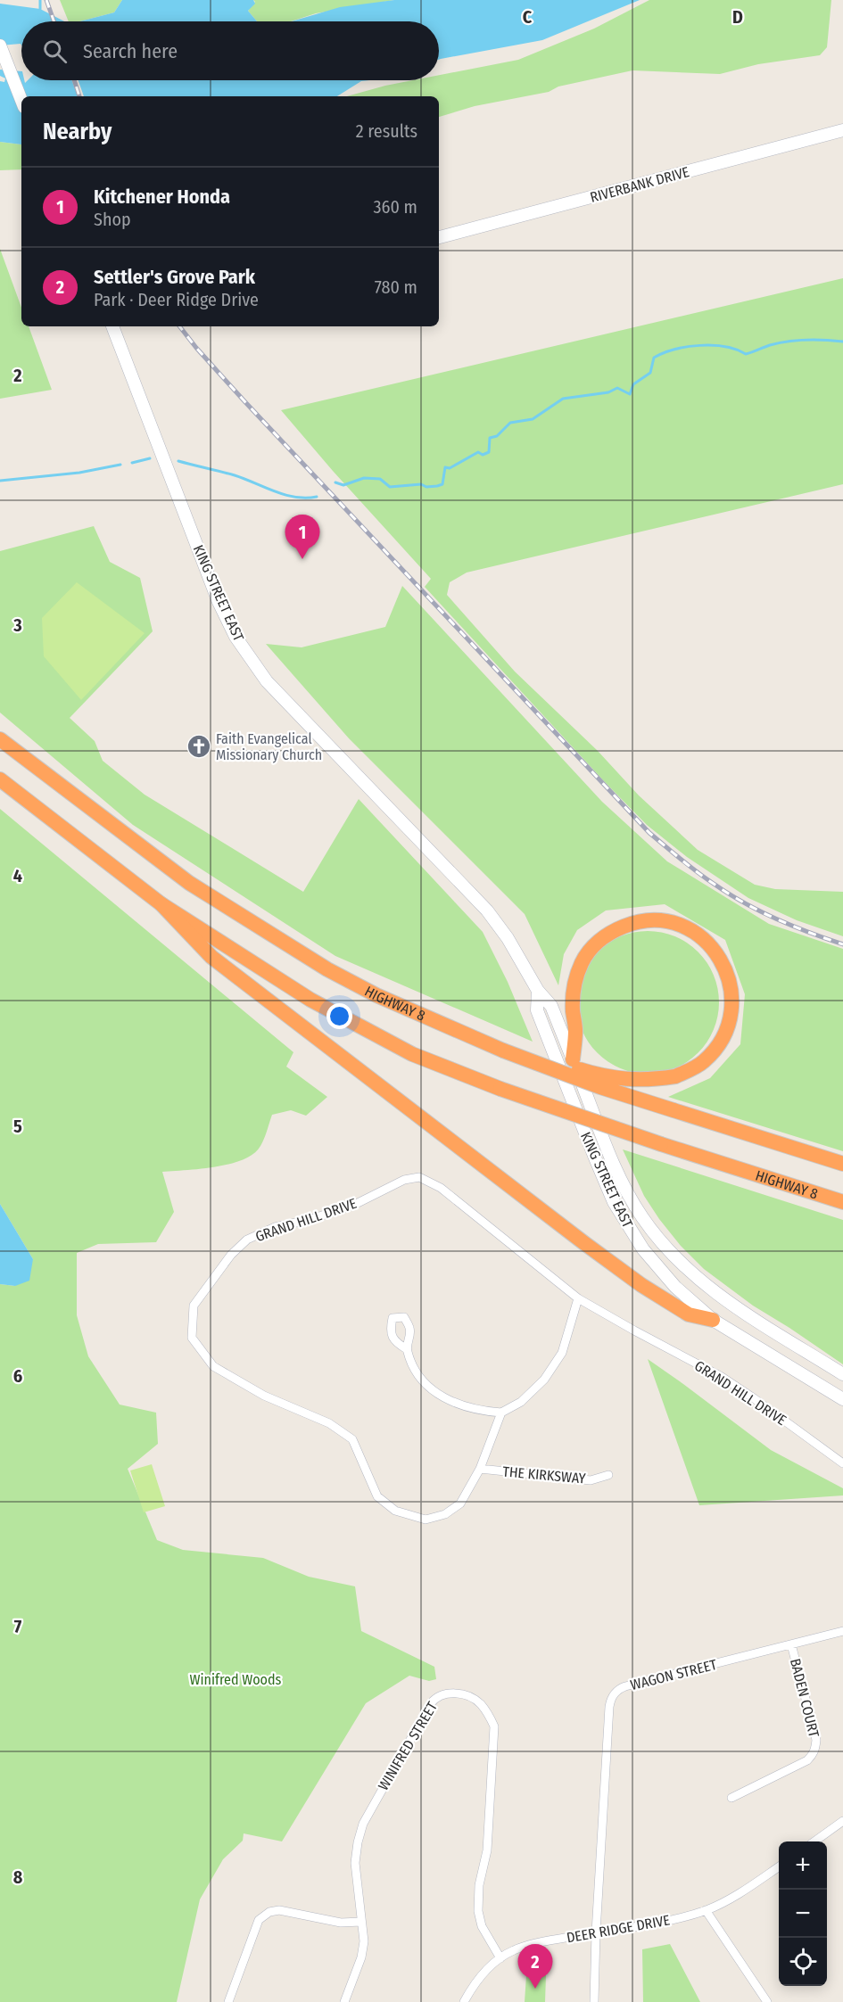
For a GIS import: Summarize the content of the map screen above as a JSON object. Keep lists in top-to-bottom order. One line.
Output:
{"streets":{"highway":["HIGHWAY 8"],"main road":["RIVERBANK DRIVE","KING STREET EAST"],"street":["GRAND HILL DRIVE","THE KIRKSWAY","WAGON STREET","BADEN COURT","WINIFRED STREET","DEER RIDGE DRIVE"]},"crossings":[["GRAND HILL DRIVE","THE KIRKSWAY"],["WAGON STREET","BADEN COURT"],["WAGON STREET","DEER RIDGE DRIVE"],["WINIFRED STREET","DEER RIDGE DRIVE"]],"parks":["Winifred Woods"],"places":{"church":["Faith Evangelical Missionary Church"]},"page":{"search":"Search here","heading":["Nearby","2 results"],"list":[{"mark":"1","name":"Kitchener Honda","note":"Shop","value":"360 m"},{"mark":"2","name":"Settler's Grove Park","note":"Park · Deer Ridge Drive","value":"780 m"}],"pins":["1","2"],"map_buttons":["+","−"]},"grid":{"columns":["C","D"],"rows":["2","3","4","5","6","7","8"]}}
